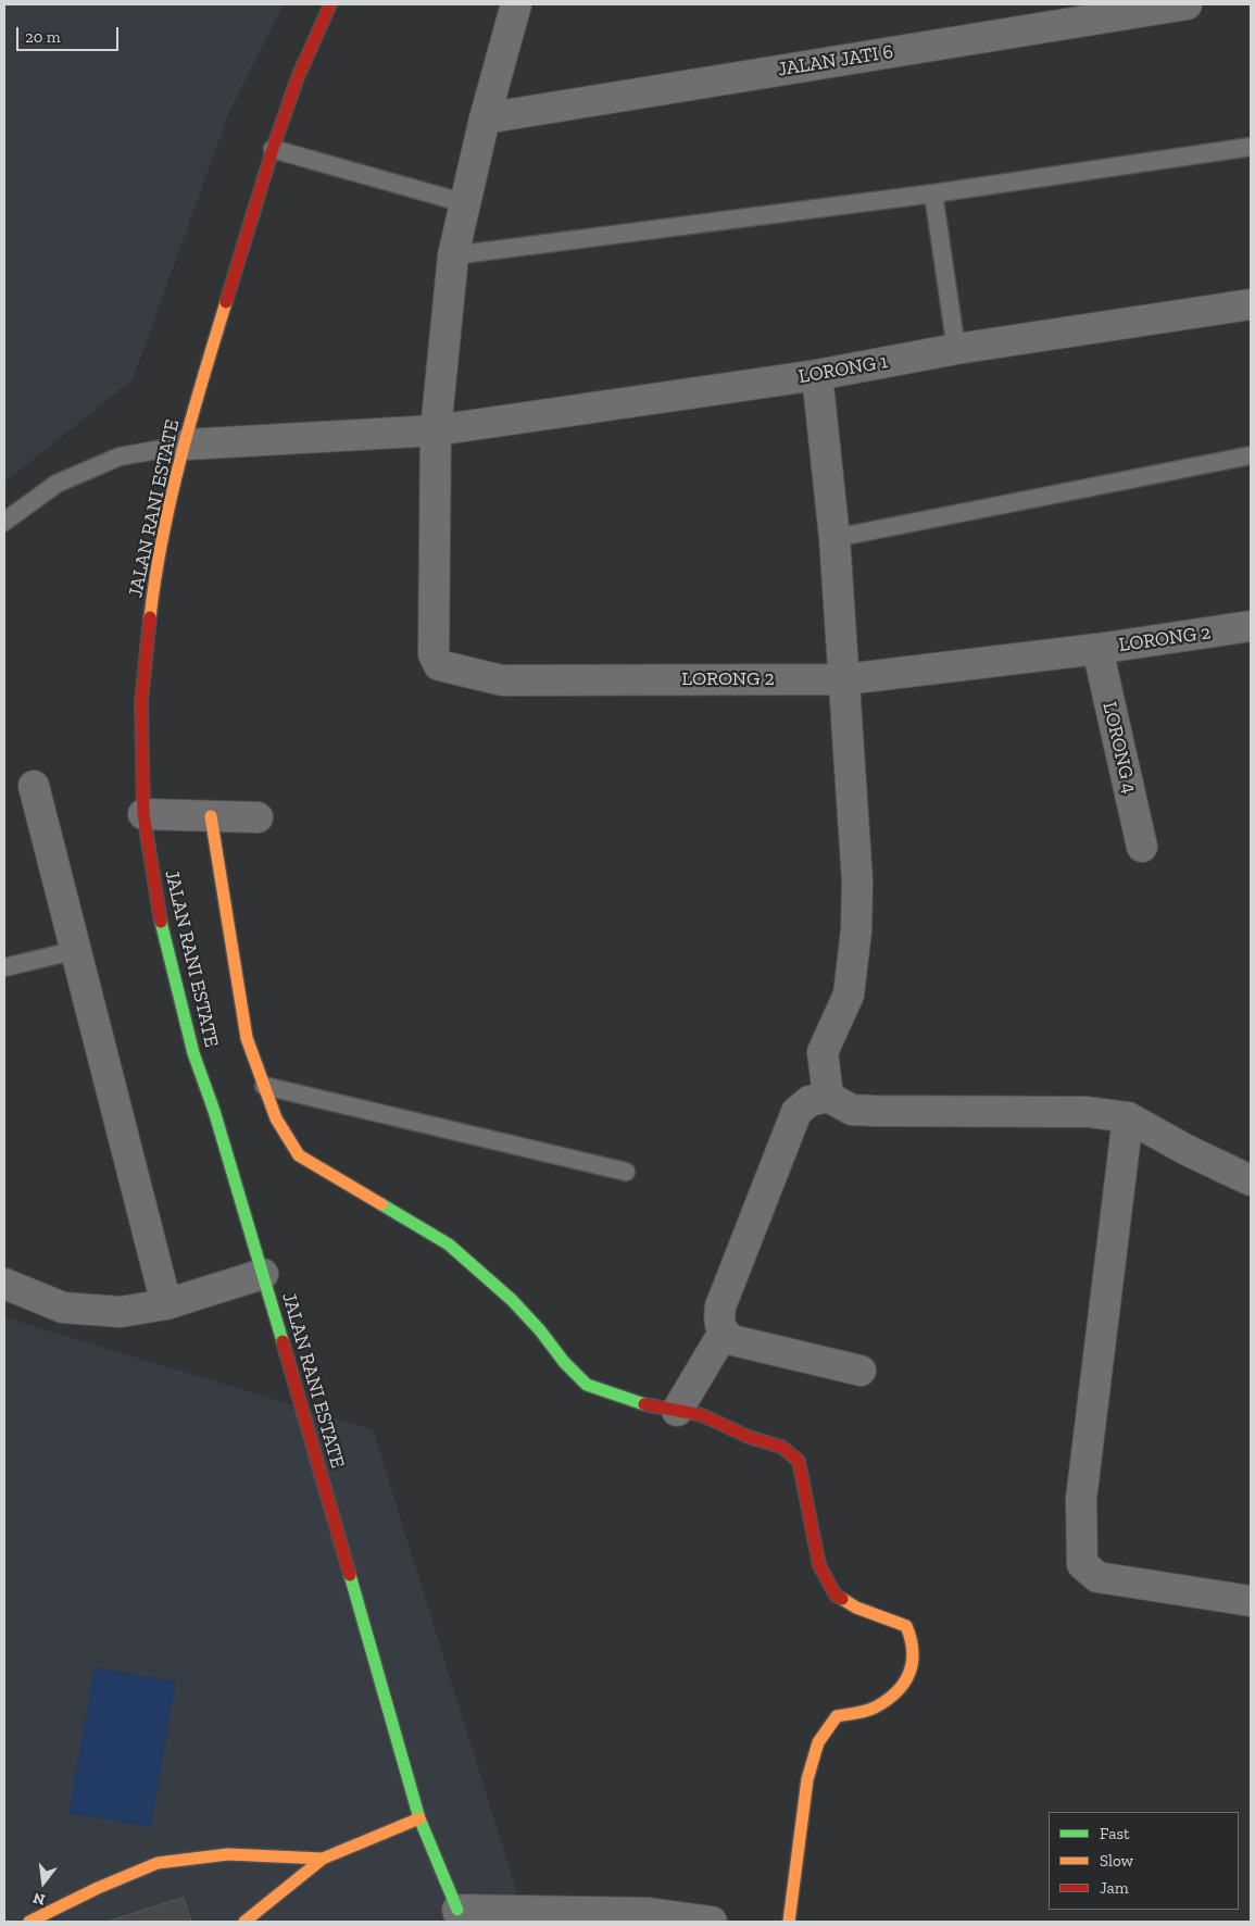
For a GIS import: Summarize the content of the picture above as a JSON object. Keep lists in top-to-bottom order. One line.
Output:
{"streets":{"street":["JALAN JATI 6","LORONG 1","JALAN RANI ESTATE","LORONG 2","LORONG 4"]},"crossings":[["JALAN JATI 6","LORONG 2"],["LORONG 1","JALAN RANI ESTATE"],["LORONG 1","LORONG 2"],["LORONG 2","LORONG 4"]],"legend":["Fast","Slow","Jam"],"scale_bar":"20 m","north":"bottom"}
